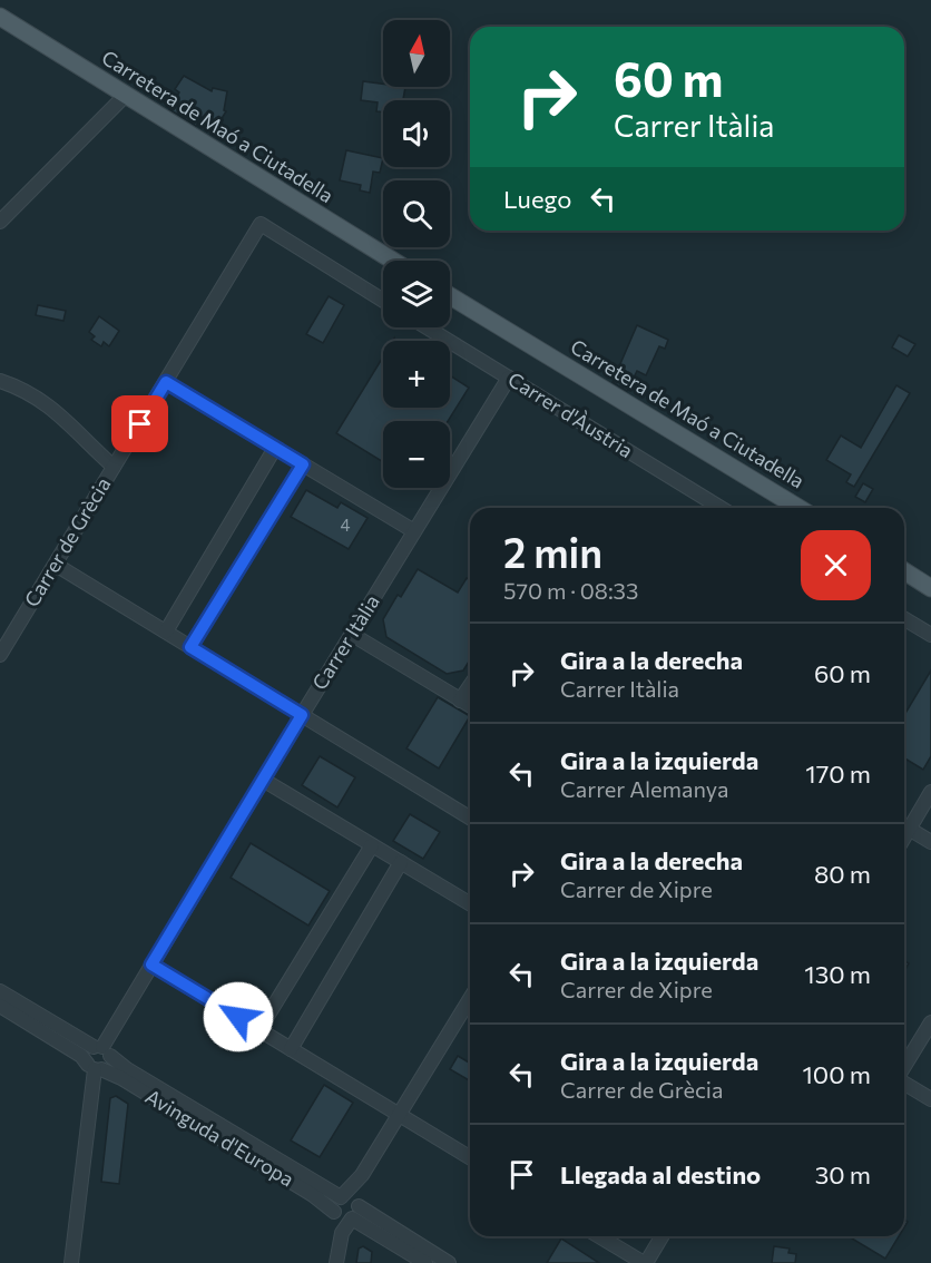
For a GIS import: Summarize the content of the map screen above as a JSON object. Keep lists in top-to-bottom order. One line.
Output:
{"streets":{"main road":["Carretera de Maó a Ciutadella"],"street":["Carrer d'Àustria","Carrer de Grècia","Carrer Itàlia","Avinguda d'Europa"]},"crossings":[["Carrer d'Àustria","Carrer Itàlia"],["Carrer Itàlia","Avinguda d'Europa"]],"house_numbers":["4"],"north":"top","page":{"map_buttons":["+","−"],"turn":["60 m","Carrer Itàlia"],"then":"Luego","heading":["2 min","570 m · 08:33"],"list":[{"name":"Gira a la derecha","note":"Carrer Itàlia","value":"60 m"},{"name":"Gira a la izquierda","note":"Carrer Alemanya","value":"170 m"},{"name":"Gira a la derecha","note":"Carrer de Xipre","value":"80 m"},{"name":"Gira a la izquierda","note":"Carrer de Xipre","value":"130 m"},{"name":"Gira a la izquierda","note":"Carrer de Grècia","value":"100 m"},{"name":"Llegada al destino","value":"30 m"}]}}
